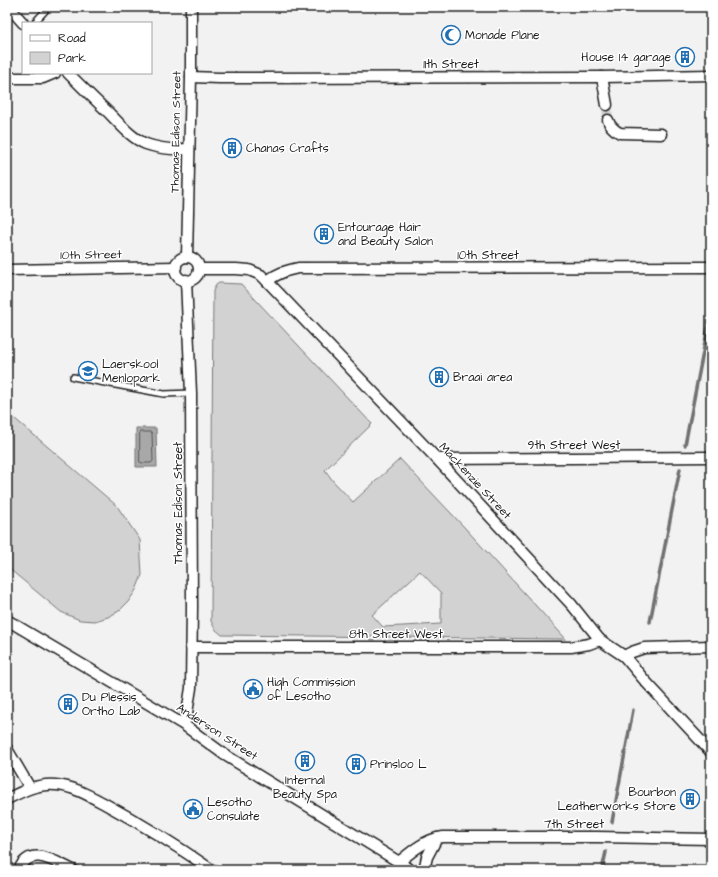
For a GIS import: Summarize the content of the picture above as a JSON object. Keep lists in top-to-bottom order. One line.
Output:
{"streets":{"street":["11th Street","Thomas Edison Street","10th Street","9th Street West","Mackenzie Street","8th Street West","Anderson Street","7th Street"]},"crossings":[["11th Street","Thomas Edison Street"],["Thomas Edison Street","10th Street"],["Thomas Edison Street","Mackenzie Street"],["Thomas Edison Street","8th Street West"],["Thomas Edison Street","Anderson Street"],["10th Street","Mackenzie Street"],["9th Street West","Mackenzie Street"],["Mackenzie Street","8th Street West"],["Anderson Street","7th Street"]],"places":{"mosque":["Monade Plane"],"building":["House 14 garage","Chanas Crafts","Entourage Hair and Beauty Salon","Braai area","Du Plessis Ortho Lab","Internal Beauty Spa","Prinsloo L","Bourbon Leatherworks Store"],"school or university":["Laerskool Menlopark"],"public building":["High Commission of Lesotho","Lesotho Consulate"]},"legend":["Road","Park"]}
